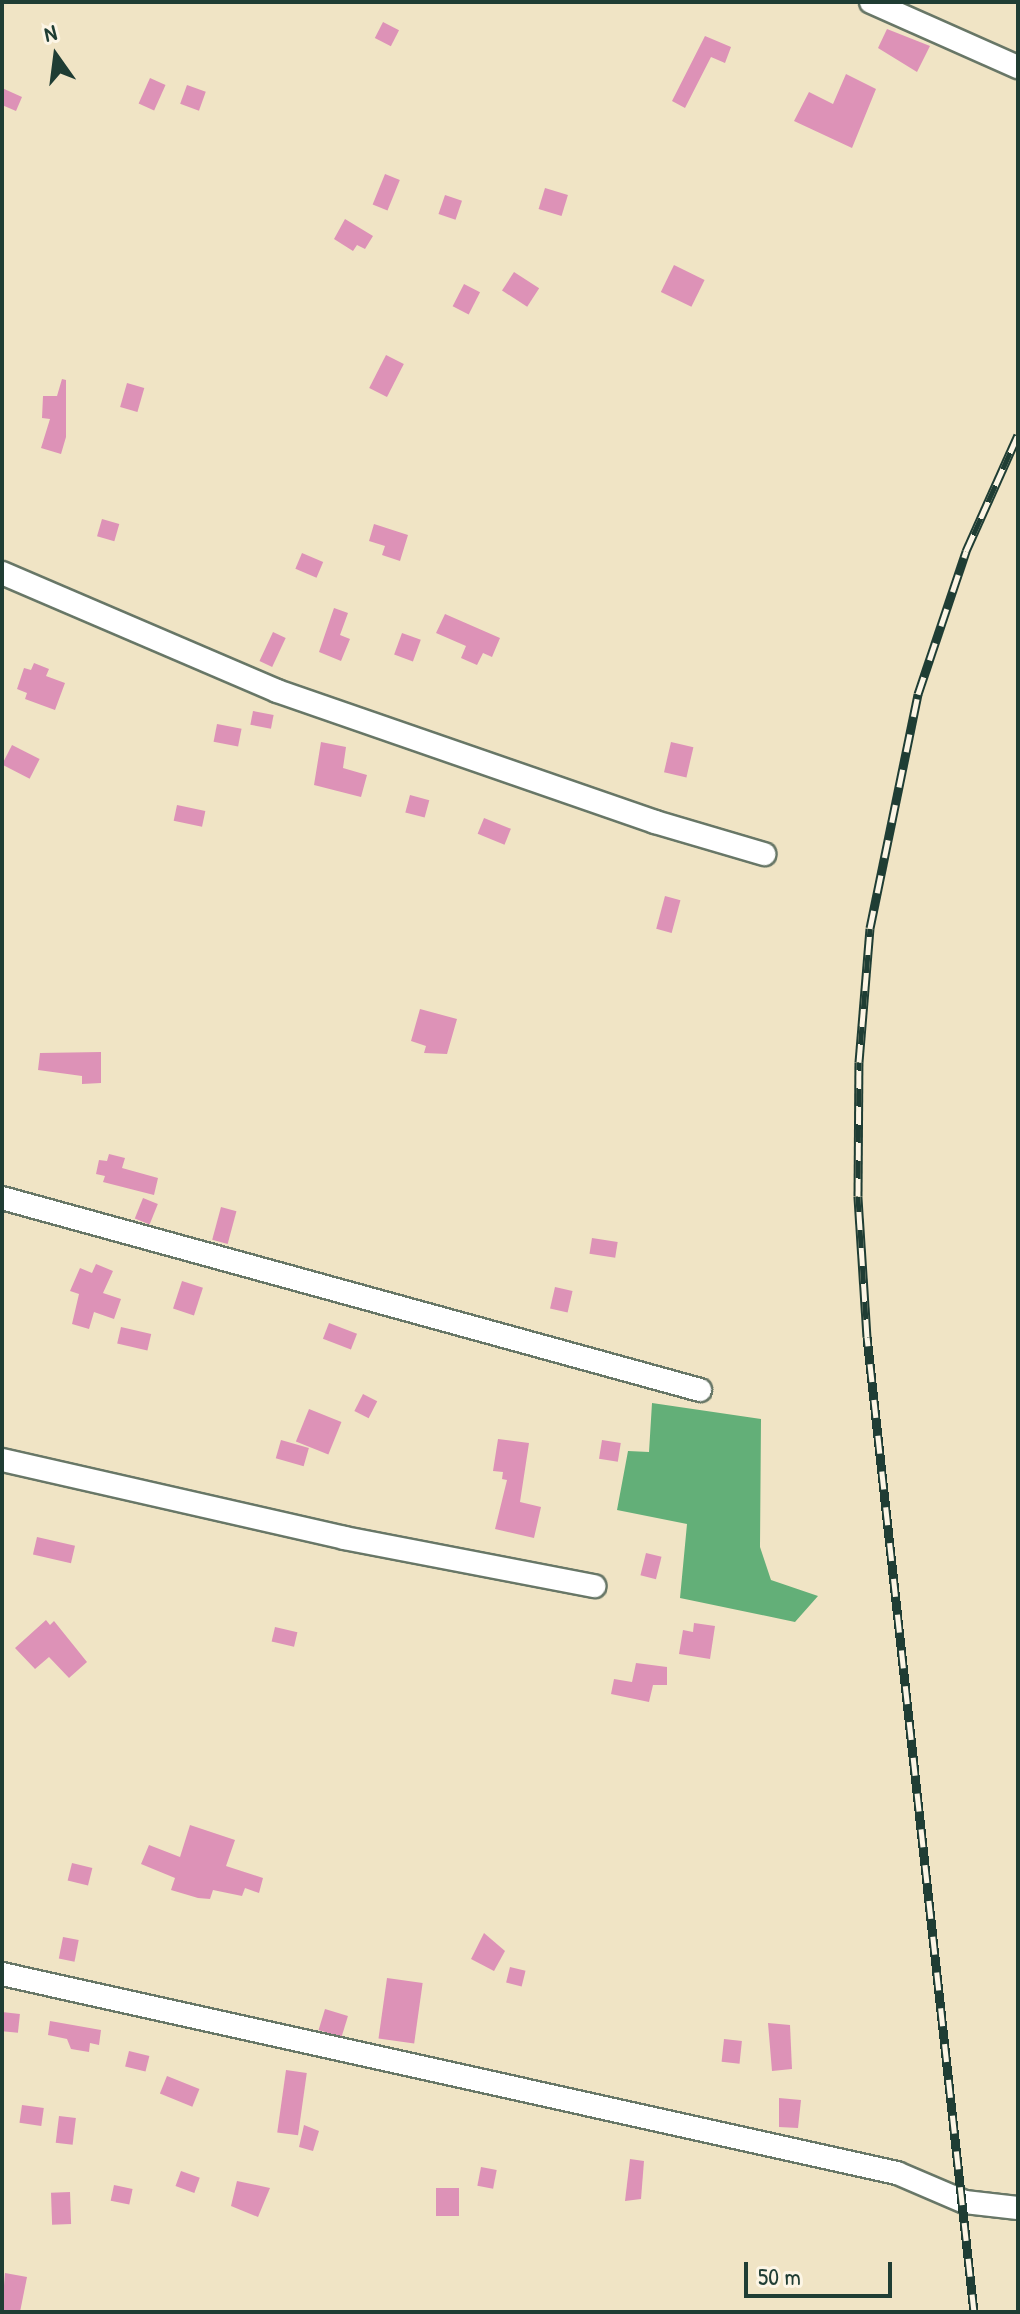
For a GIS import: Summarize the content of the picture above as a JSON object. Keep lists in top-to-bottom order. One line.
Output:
{"scale_bar":"50 m","north":"top"}
